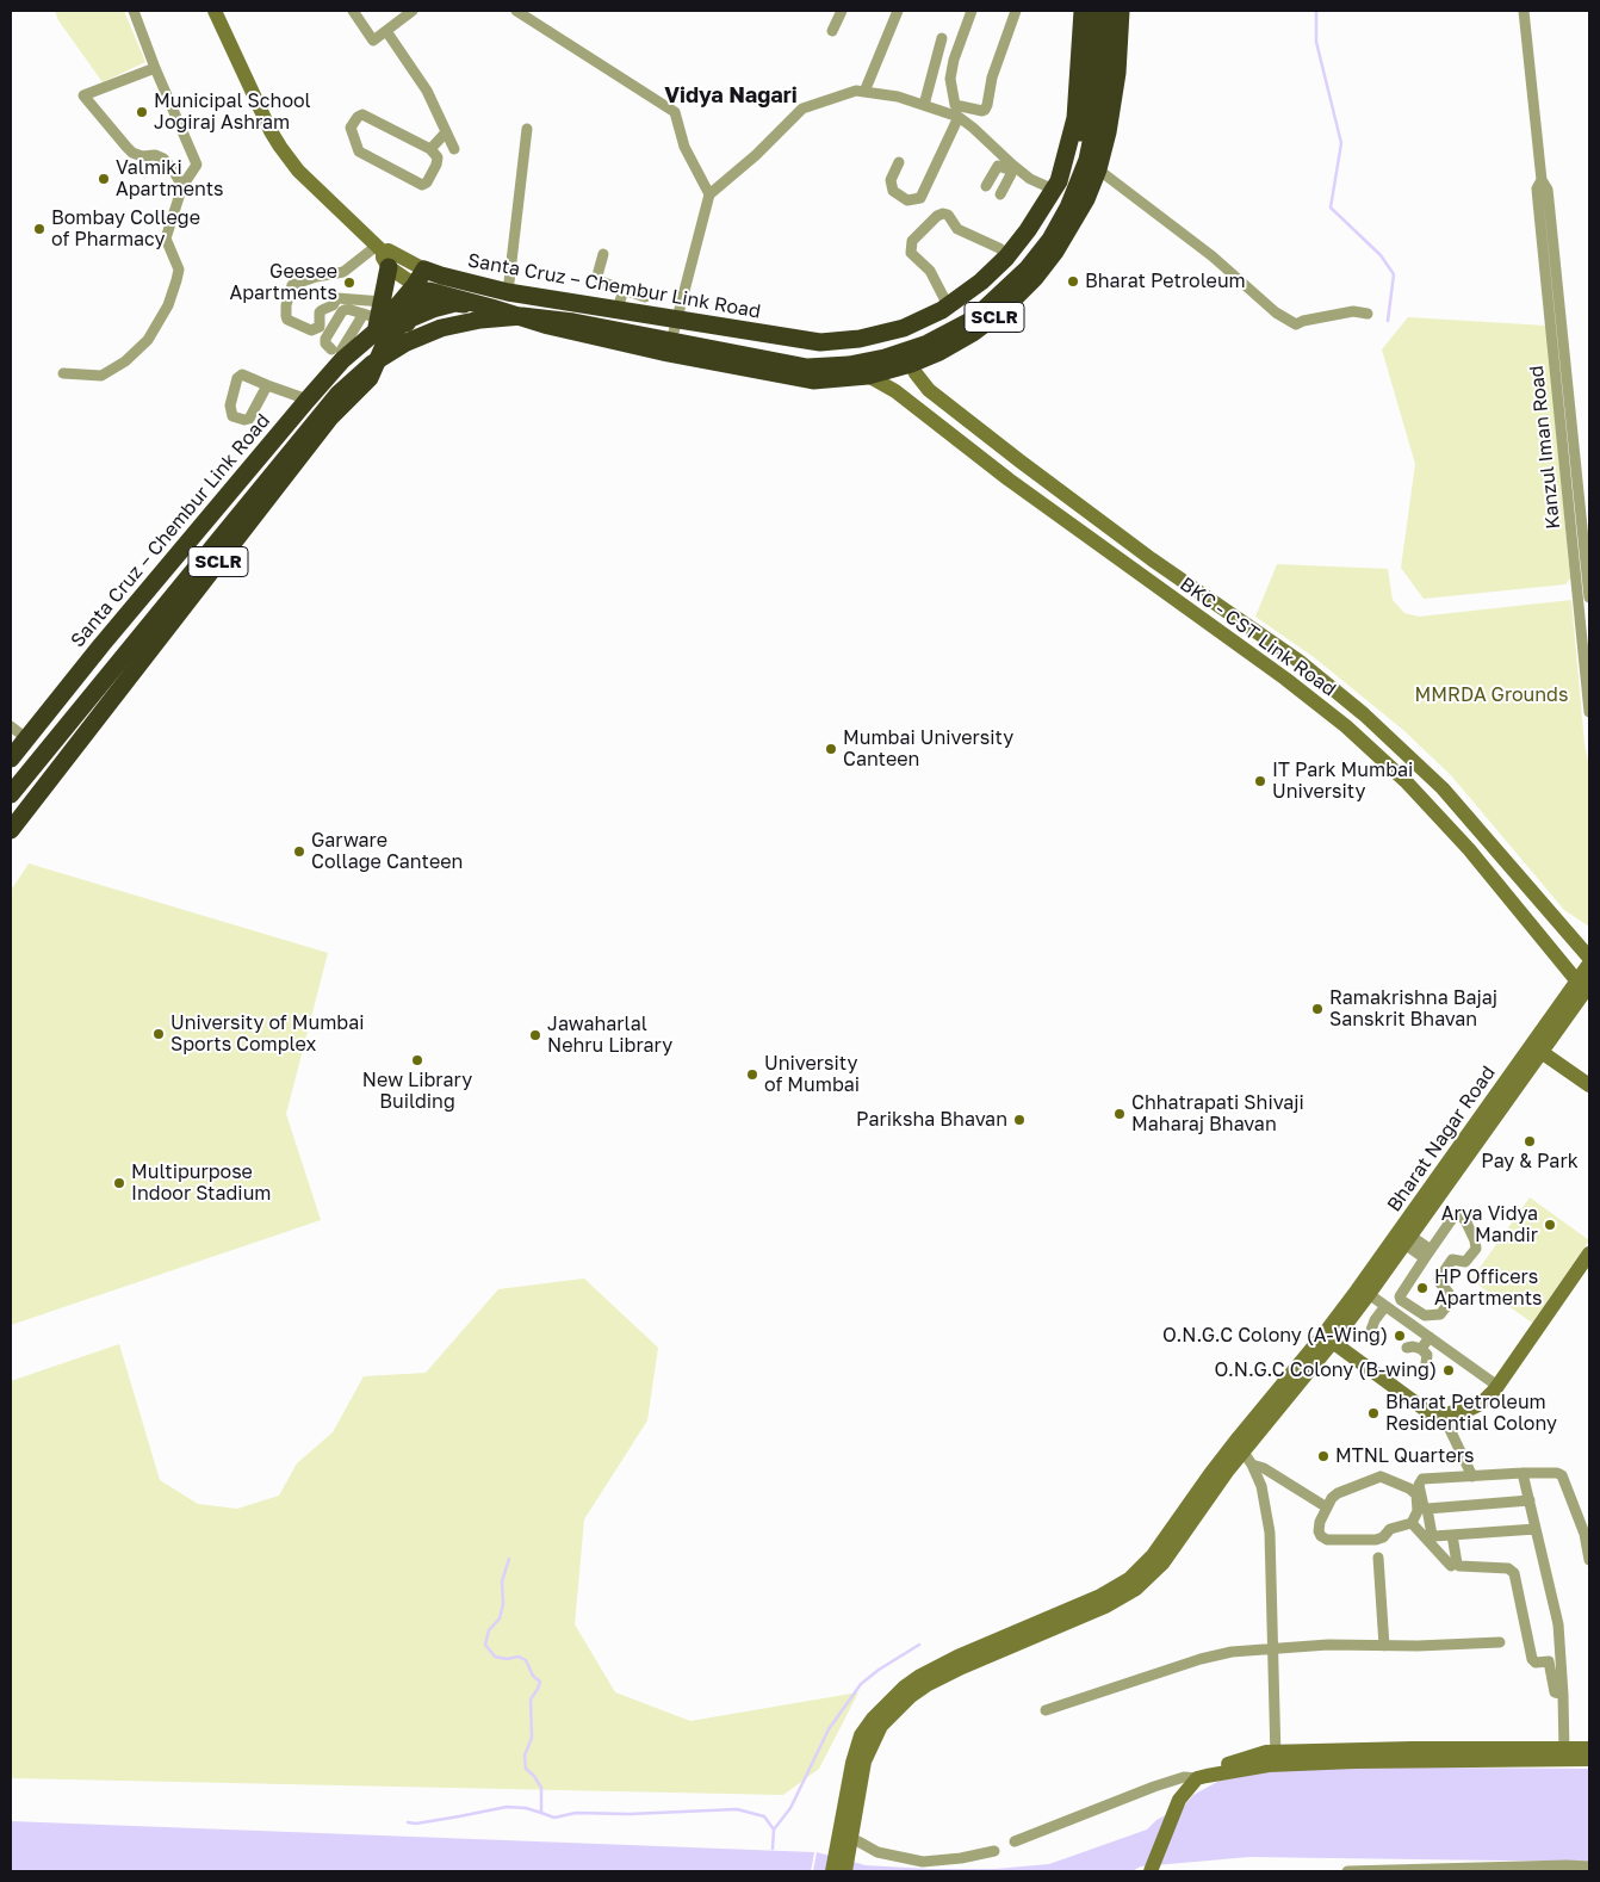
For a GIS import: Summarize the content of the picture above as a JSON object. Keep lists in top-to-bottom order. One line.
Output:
{"streets":{"highway":["Santa Cruz – Chembur Link Road","SCLR"],"street":["Kanzul Iman Road","BKC - CST Link Road","Bharat Nagar Road"]},"crossings":[["Santa Cruz – Chembur Link Road","BKC - CST Link Road"],["BKC - CST Link Road","Bharat Nagar Road"]],"districts":["Vidya Nagari"],"parks":["MMRDA Grounds"],"places":["Municipal School Jogiraj Ashram","Valmiki Apartments","Bombay College of Pharmacy","Bharat Petroleum","Geesee Apartments","Mumbai University Canteen","IT Park Mumbai University","Garware Collage Canteen","Ramakrishna Bajaj Sanskrit Bhavan","University of Mumbai Sports Complex","Jawaharlal Nehru Library","New Library Building","University of Mumbai","Chhatrapati Shivaji Maharaj Bhavan","Pariksha Bhavan","Pay & Park","Multipurpose Indoor Stadium","Arya Vidya Mandir","HP Officers Apartments","O.N.G.C Colony (A-Wing)","O.N.G.C Colony (B-wing)","Bharat Petroleum Residential Colony","MTNL Quarters"]}
